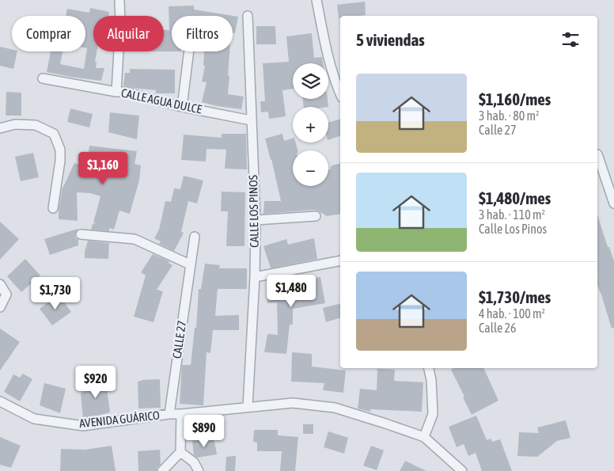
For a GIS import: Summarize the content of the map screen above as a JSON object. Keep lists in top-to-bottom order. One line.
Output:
{"streets":{"street":["CALLE AGUA DULCE","CALLE LOS PINOS","CALLE 27","AVENIDA GUÁRICO"]},"crossings":[["CALLE AGUA DULCE","CALLE LOS PINOS"],["CALLE LOS PINOS","AVENIDA GUÁRICO"],["CALLE 27","AVENIDA GUÁRICO"]],"page":{"chip":["Comprar","Alquilar","Filtros"],"heading":"5 viviendas","map_buttons":["+","−"],"list":[{"name":"$1,160/mes","note":"3 hab. · 80 m² · Calle 27"},{"name":"$1,480/mes","note":"3 hab. · 110 m² · Calle Los Pinos"},{"name":"$1,730/mes","note":"4 hab. · 100 m² · Calle 26"}],"price":["$1,160","$1,480","$1,730","$920","$890"]}}
